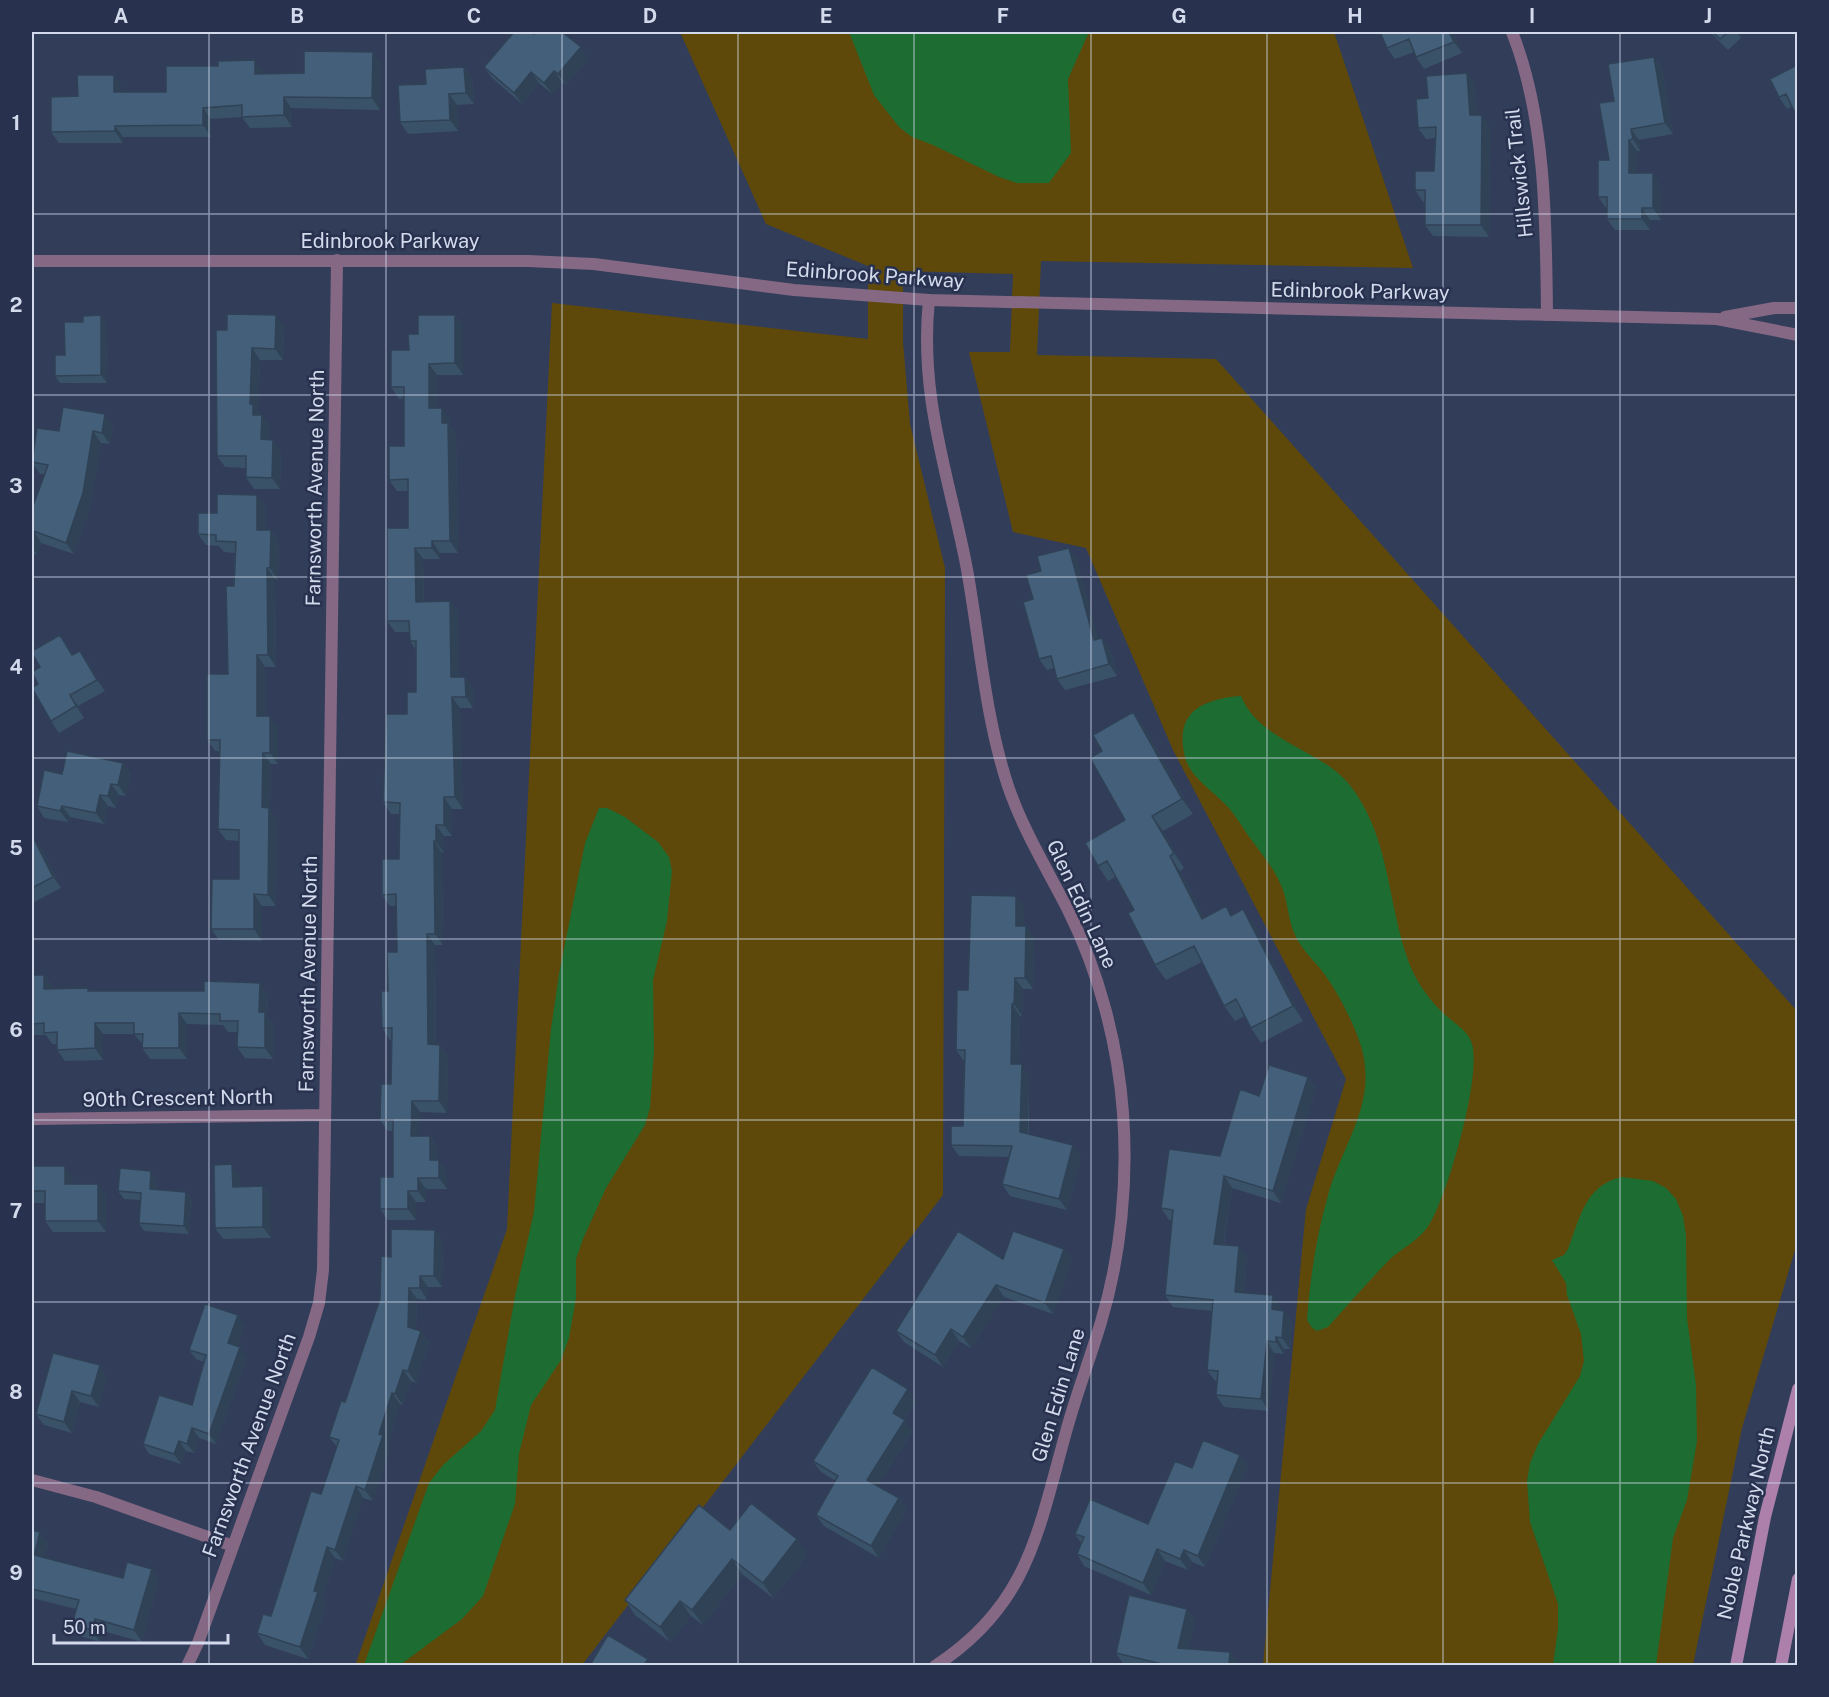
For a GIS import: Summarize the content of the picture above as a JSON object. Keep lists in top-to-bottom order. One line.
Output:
{"streets":{"main road":["Noble Parkway North"],"street":["Hillswick Trail","Edinbrook Parkway","Farnsworth Avenue North","Glen Edin Lane","90th Crescent North"]},"crossings":[["Hillswick Trail","Edinbrook Parkway"],["Edinbrook Parkway","Farnsworth Avenue North"],["Edinbrook Parkway","Glen Edin Lane"],["Farnsworth Avenue North","90th Crescent North"]],"scale_bar":"50 m","grid":{"columns":["A","B","C","D","E","F","G","H","I","J"],"rows":["1","2","3","4","5","6","7","8","9"]}}
